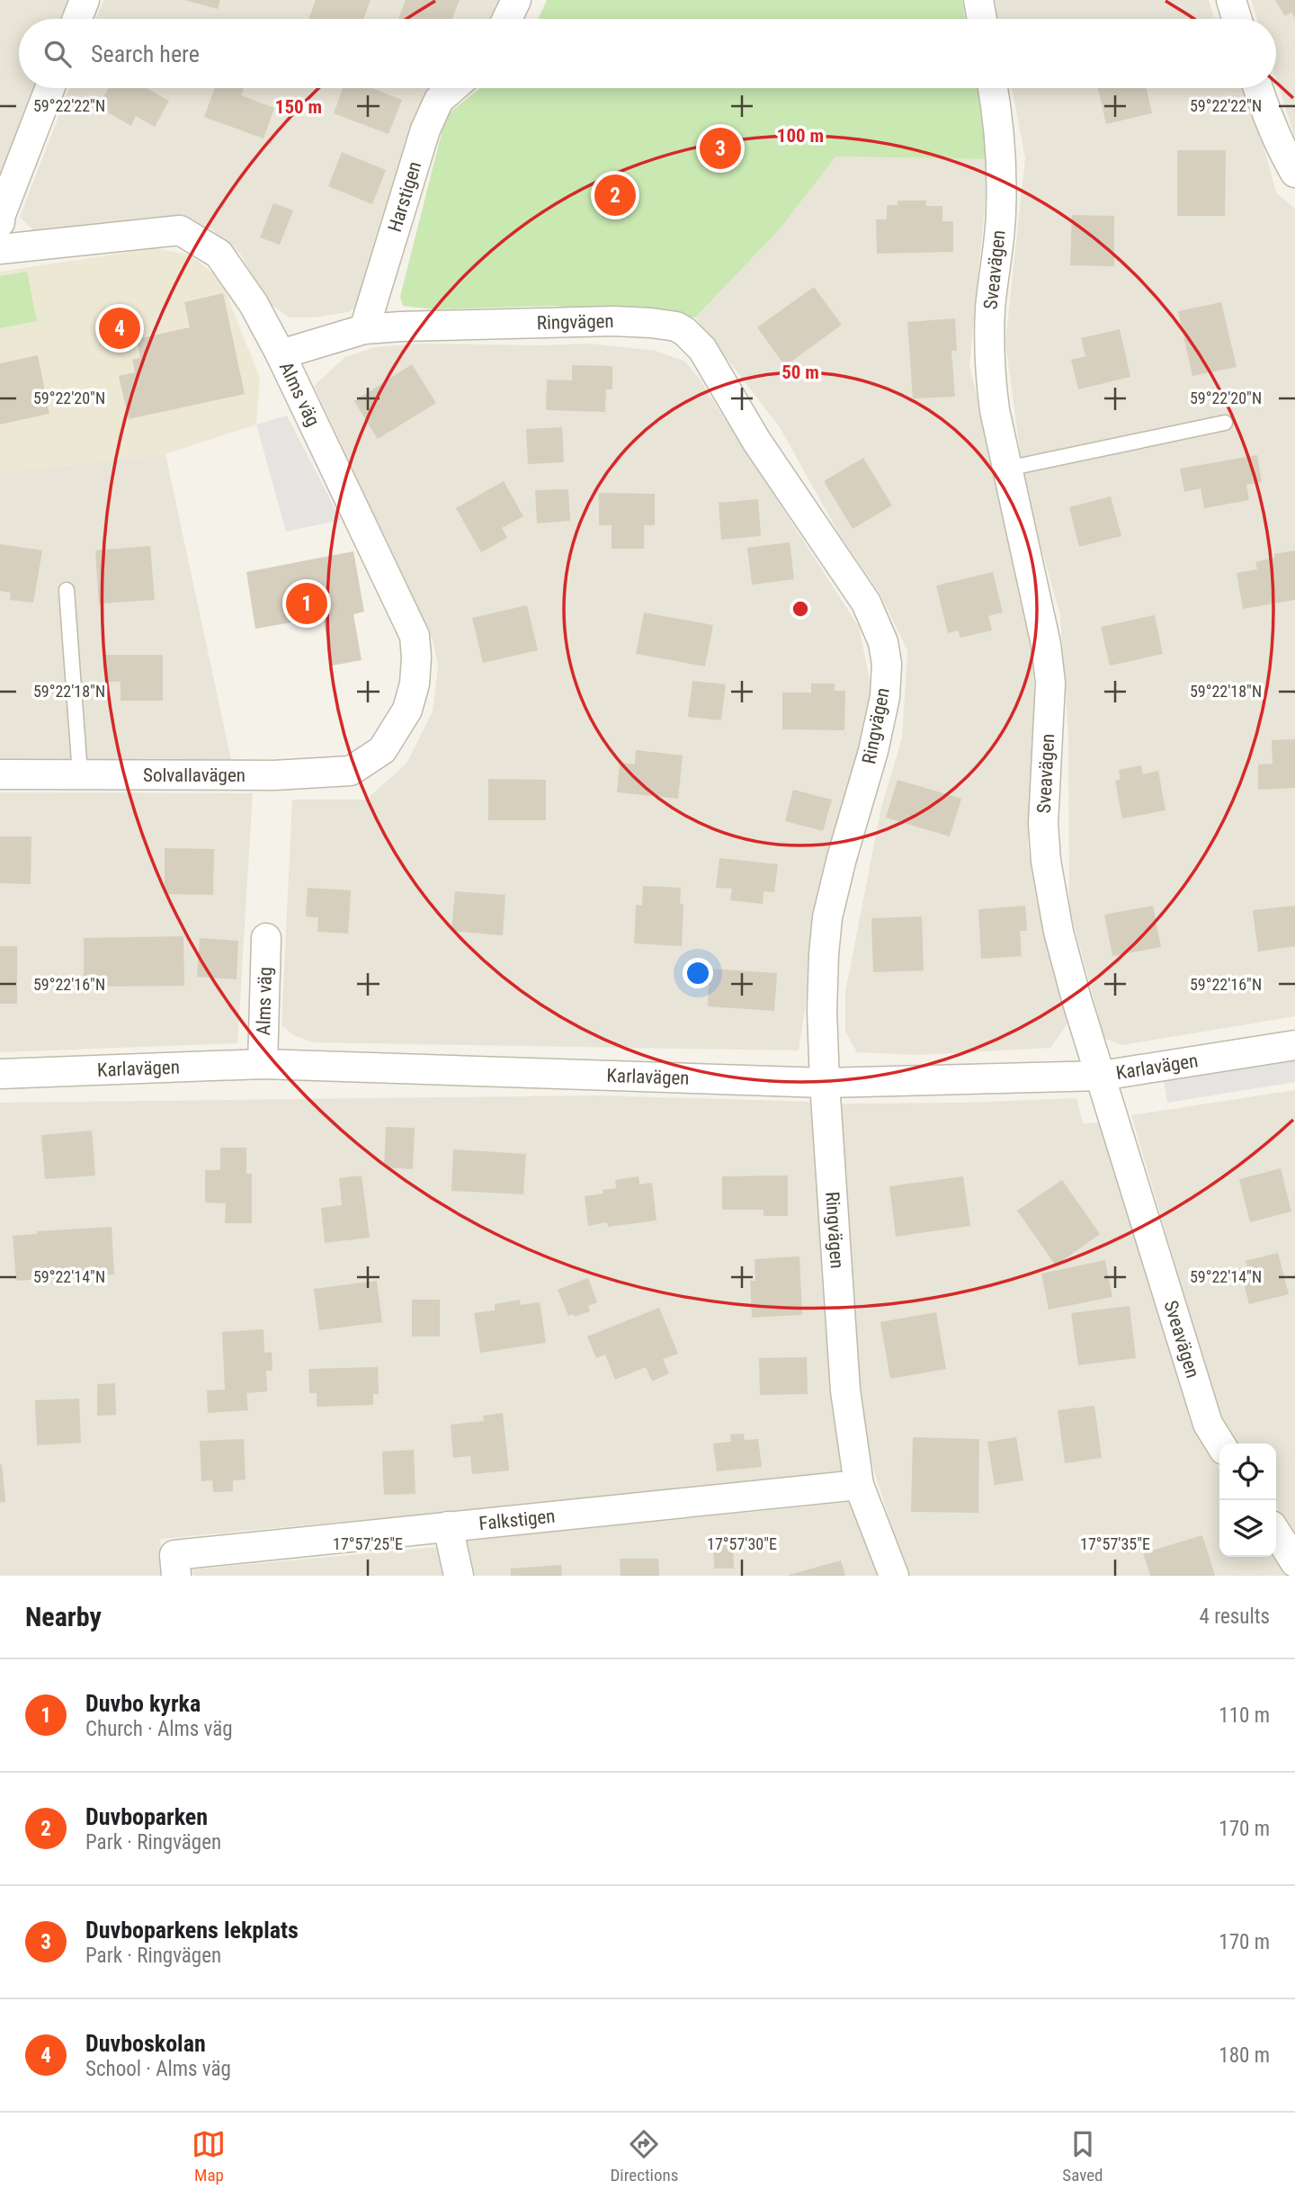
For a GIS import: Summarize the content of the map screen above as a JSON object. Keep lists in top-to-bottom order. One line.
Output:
{"streets":{"street":["Harstigen","Sveavägen","Ringvägen","Alms väg","Solvallavägen","Karlavägen","Falkstigen"]},"crossings":[["Harstigen","Ringvägen"],["Sveavägen","Karlavägen"],["Ringvägen","Alms väg"],["Ringvägen","Karlavägen"],["Ringvägen","Falkstigen"],["Alms väg","Solvallavägen"],["Alms väg","Karlavägen"]],"page":{"search":"Search here","pins":["3","2","4","1"],"heading":["Nearby","4 results"],"list":[{"mark":"1","name":"Duvbo kyrka","note":"Church · Alms väg","value":"110 m"},{"mark":"2","name":"Duvboparken","note":"Park · Ringvägen","value":"170 m"},{"mark":"3","name":"Duvboparkens lekplats","note":"Park · Ringvägen","value":"170 m"},{"mark":"4","name":"Duvboskolan","note":"School · Alms väg","value":"180 m"}],"nav":["Map","Directions","Saved"]},"coordinates":["59°22'22\"N","59°22'20\"N","59°22'18\"N","59°22'16\"N","59°22'14\"N","17°57'25\"E","17°57'30\"E","17°57'35\"E"],"rings":["150 m","100 m","50 m"]}
